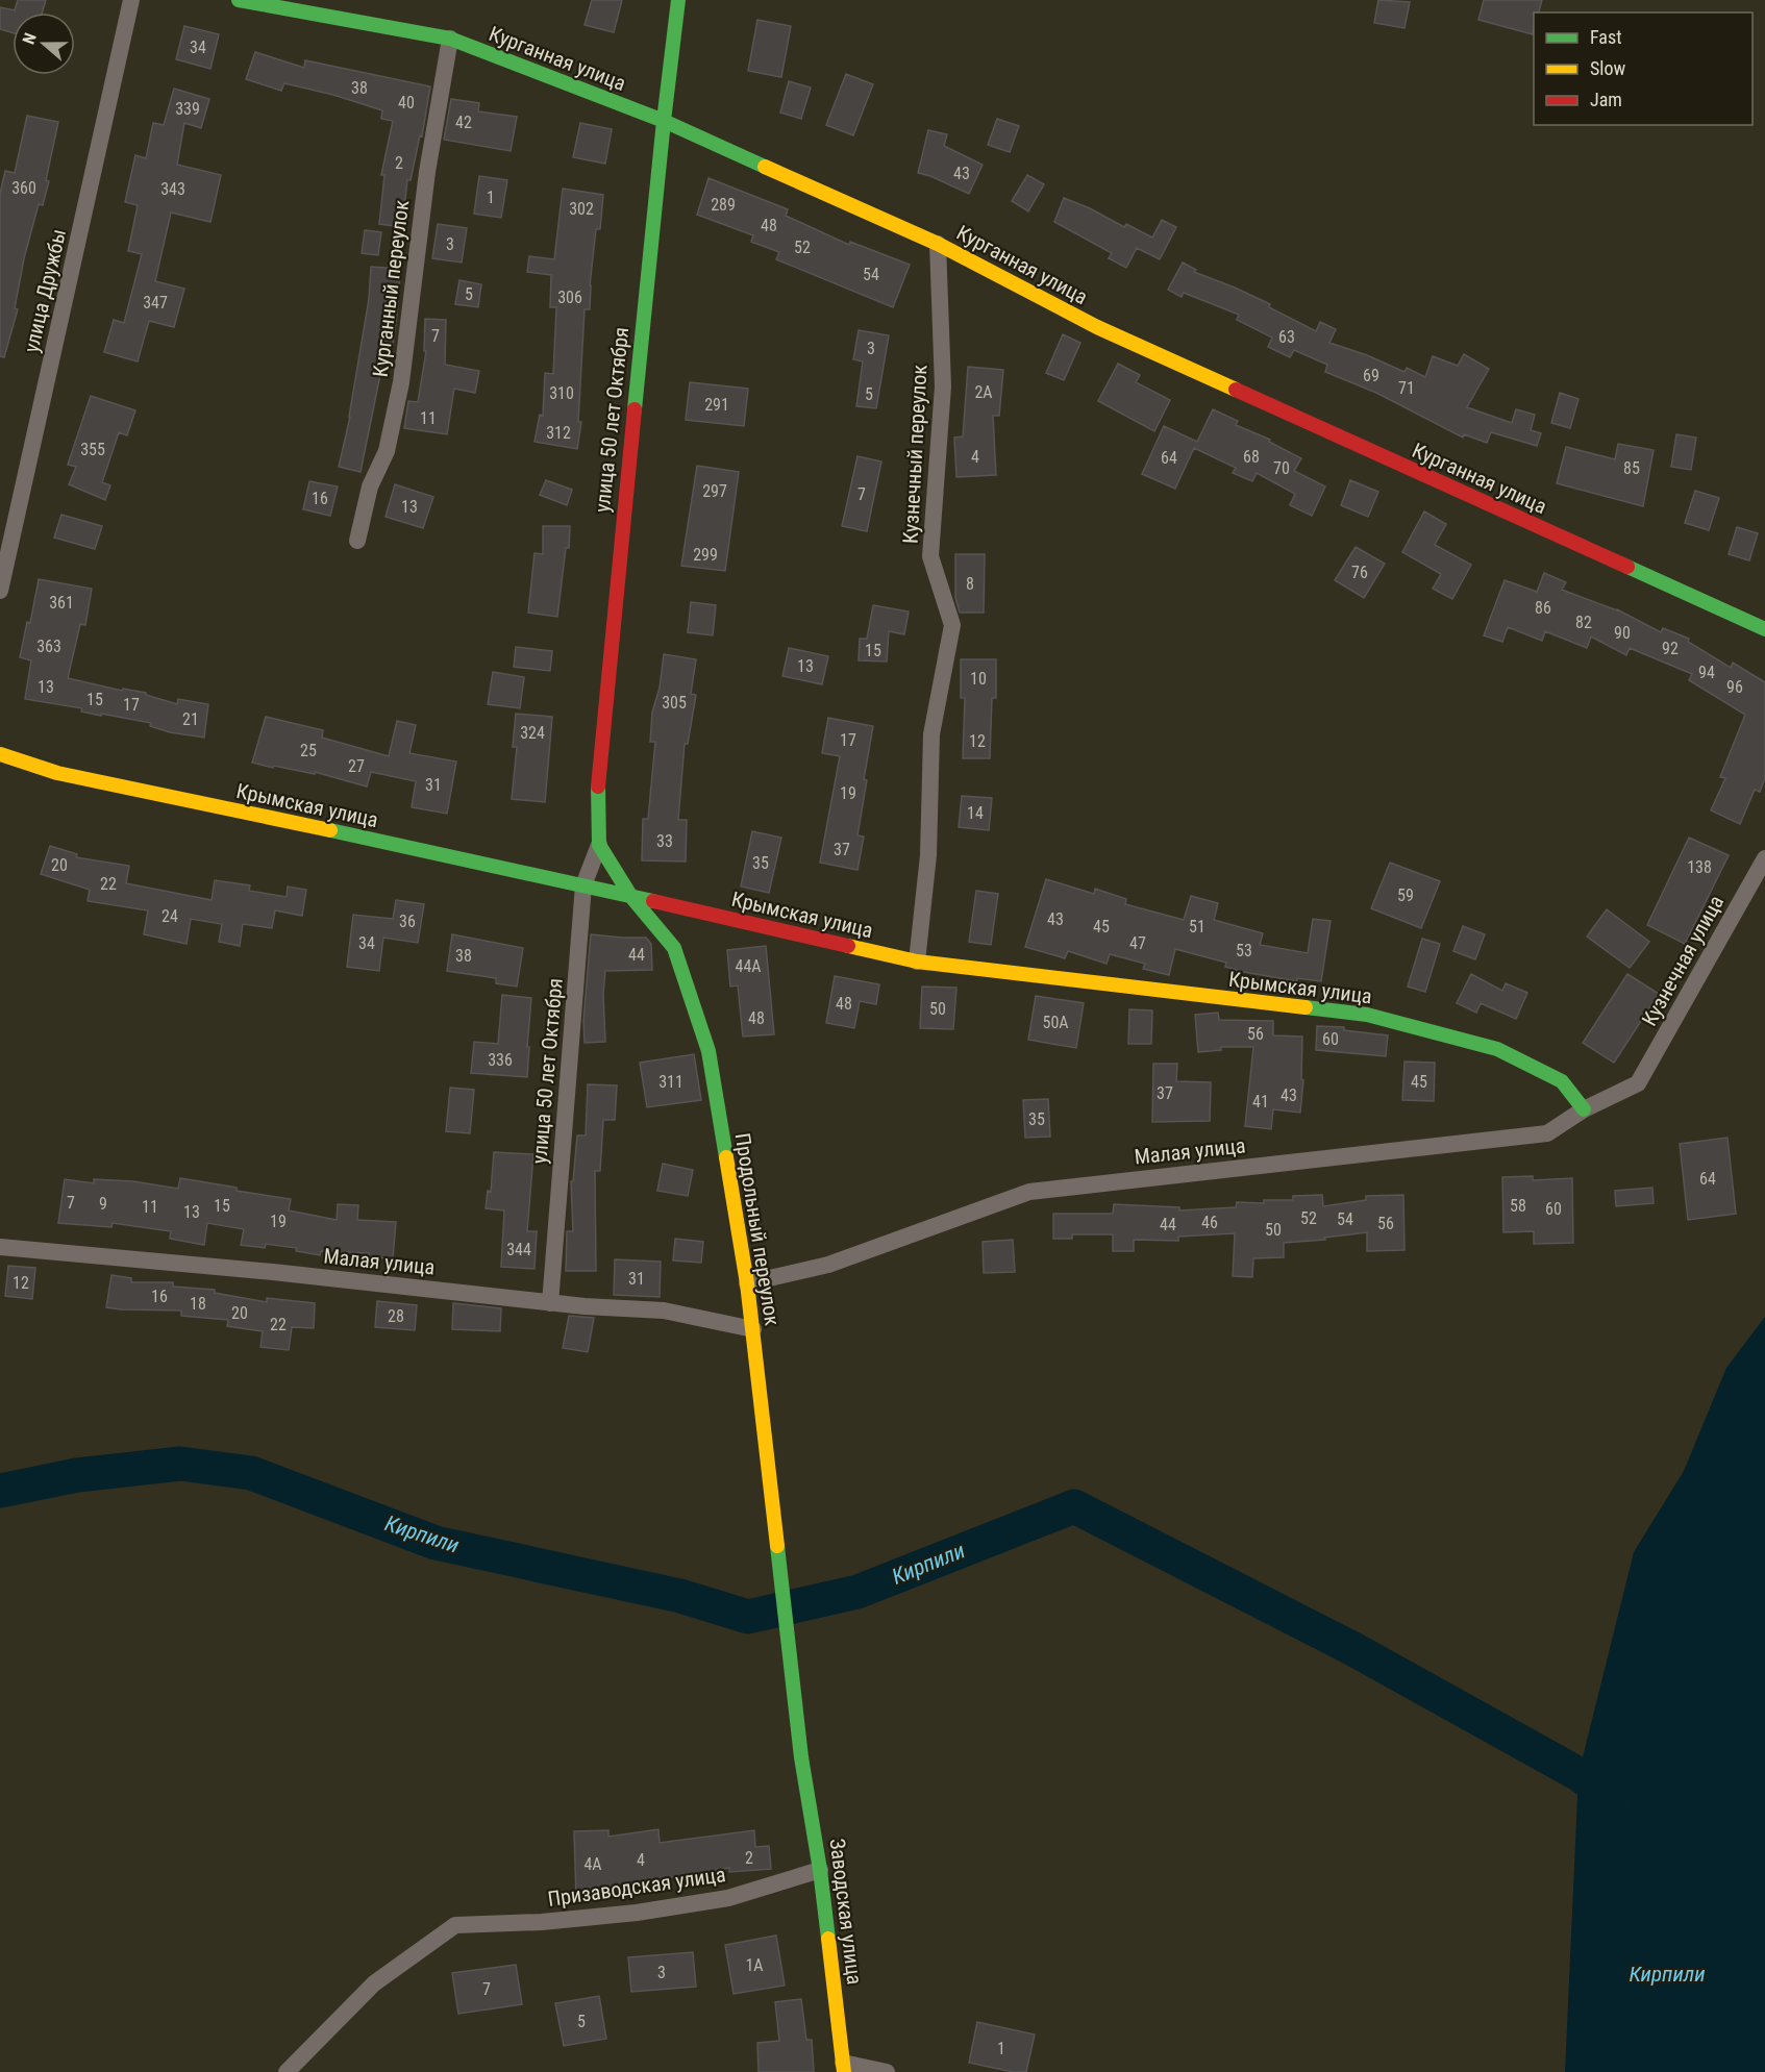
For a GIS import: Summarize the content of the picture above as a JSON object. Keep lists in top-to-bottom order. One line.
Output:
{"streets":{"street":["Курганная улица","Курганный переулок","улица Дружбы","улица 50 лет Октября","Кузнечный переулок","Крымская улица","Кузнечная улица","Малая улица","Продольный переулок","Призаводская улица","Заводская улица"]},"crossings":[["Курганная улица","Курганный переулок"],["Курганная улица","улица 50 лет Октября"],["Курганная улица","Кузнечный переулок"],["улица 50 лет Октября","Крымская улица"],["улица 50 лет Октября","Малая улица"],["Кузнечный переулок","Крымская улица"],["Крымская улица","Малая улица"],["Крымская улица","Продольный переулок"],["Кузнечная улица","Малая улица"],["Малая улица","Продольный переулок"],["Продольный переулок","Заводская улица"],["Призаводская улица","Заводская улица"]],"water":["Кирпили"],"house_numbers":["34","38","40","339","42","2","43","360","343","1","289","302","48","3","52","54","5","306","347","7","63","3","69","71","2А","310","5","291","11","312","355","4","68","64","70","85","297","7","16","13","299","76","8","361","86","82","90","363","92","15","13","94","10","13","96","15","305","17","21","324","17","12","25","27","31","19","14","33","37","35","20","138","22","59","24","43","36","45","51","34","47","53","44","38","44А","48","50","48","50А","56","60","336","311","45","37","43","41","35","64","7","9","15","58","11","60","13","52","54","19","46","56","44","50","344","31","12","16","18","20","28","22","2","4","4А","1А","3","7","5","1"],"legend":["Fast","Slow","Jam"],"north":"left"}
